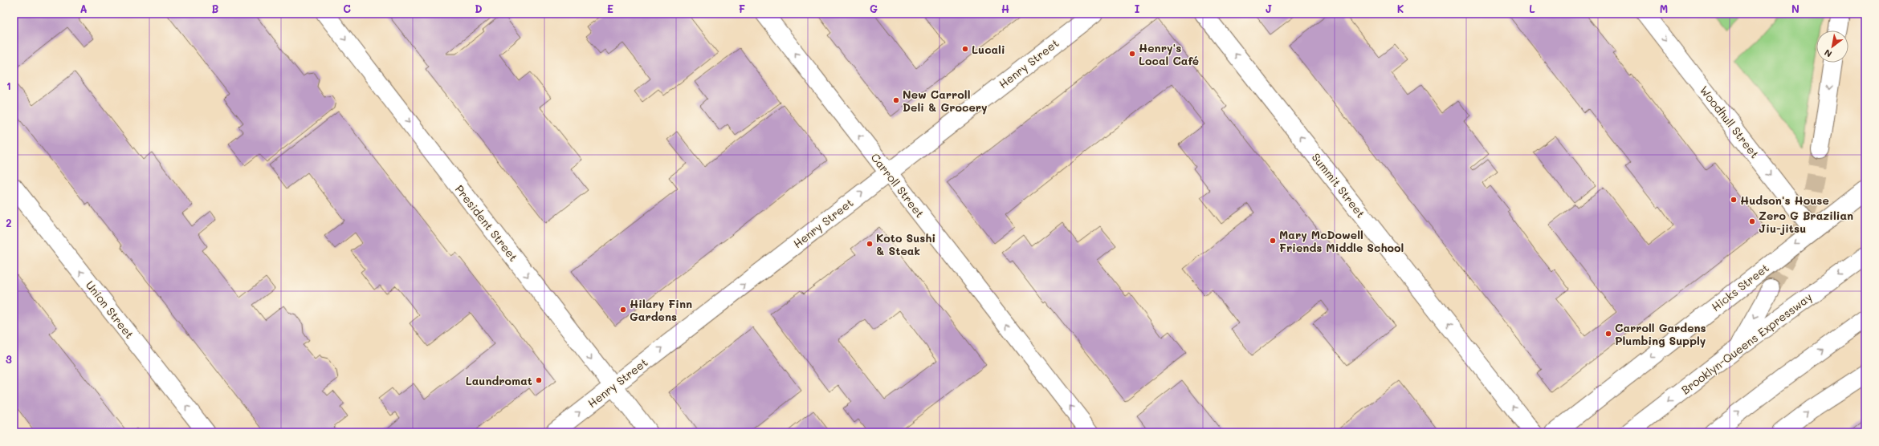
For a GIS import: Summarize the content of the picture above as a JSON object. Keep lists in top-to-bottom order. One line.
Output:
{"streets":{"main road":["Henry Street","Woodhull Street","Carroll Street","Summit Street","President Street","Hicks Street","Union Street","Brooklyn-Queens Expressway"]},"crossings":[["Henry Street","Carroll Street"],["Henry Street","President Street"],["Woodhull Street","Hicks Street"]],"one_way":["Henry Street","Woodhull Street","Carroll Street","Summit Street","President Street","Union Street"],"places":["Lucali","Henry's Local Café","New Carroll Deli & Grocery","Hudson's House","Zero G Brazilian Jiu-jitsu","Mary McDowell Friends Middle School","Koto Sushi & Steak","Hilary Finn Gardens","Carroll Gardens Plumbing Supply","Laundromat"],"north":"bottom left","grid":{"columns":["A","B","C","D","E","F","G","H","I","J","K","L","M","N"],"rows":["1","2","3"]}}
